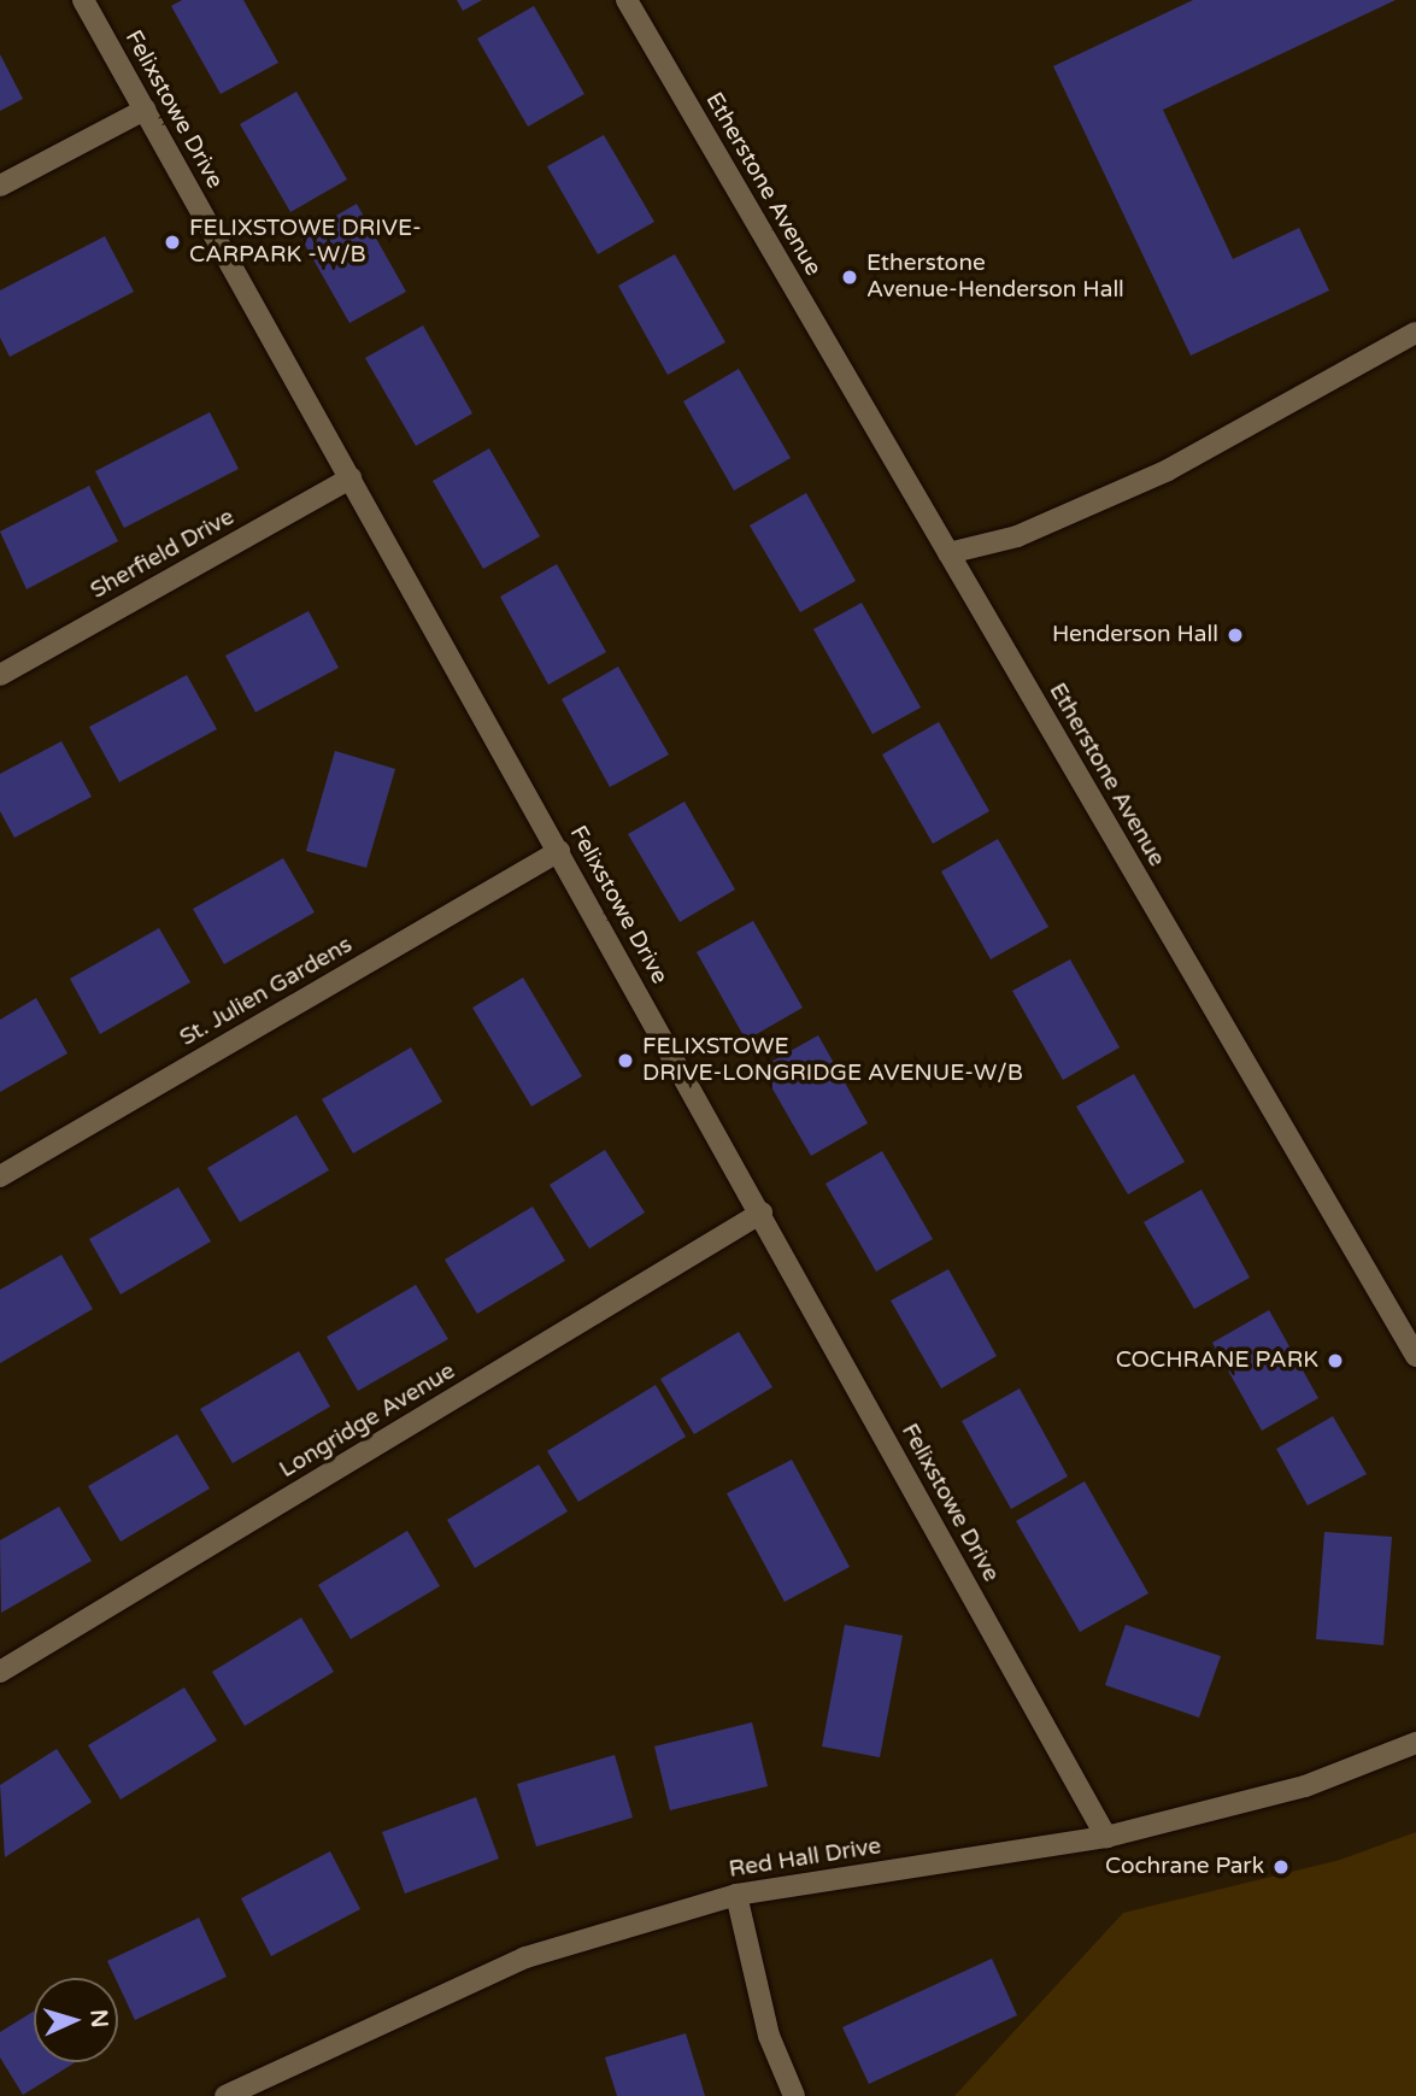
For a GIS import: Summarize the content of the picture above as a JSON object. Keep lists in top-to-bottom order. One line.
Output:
{"streets":{"street":["Felixstowe Drive","Etherstone Avenue","Sherfield Drive","St. Julien Gardens","Longridge Avenue","Red Hall Drive"]},"crossings":[["Felixstowe Drive","Sherfield Drive"],["Felixstowe Drive","St. Julien Gardens"],["Felixstowe Drive","Longridge Avenue"],["Felixstowe Drive","Red Hall Drive"]],"places":["FELIXSTOWE DRIVE- CARPARK -W/B","Etherstone Avenue-Henderson Hall","Henderson Hall","FELIXSTOWE DRIVE-LONGRIDGE AVENUE-W/B","COCHRANE PARK","Cochrane Park"],"north":"right"}
